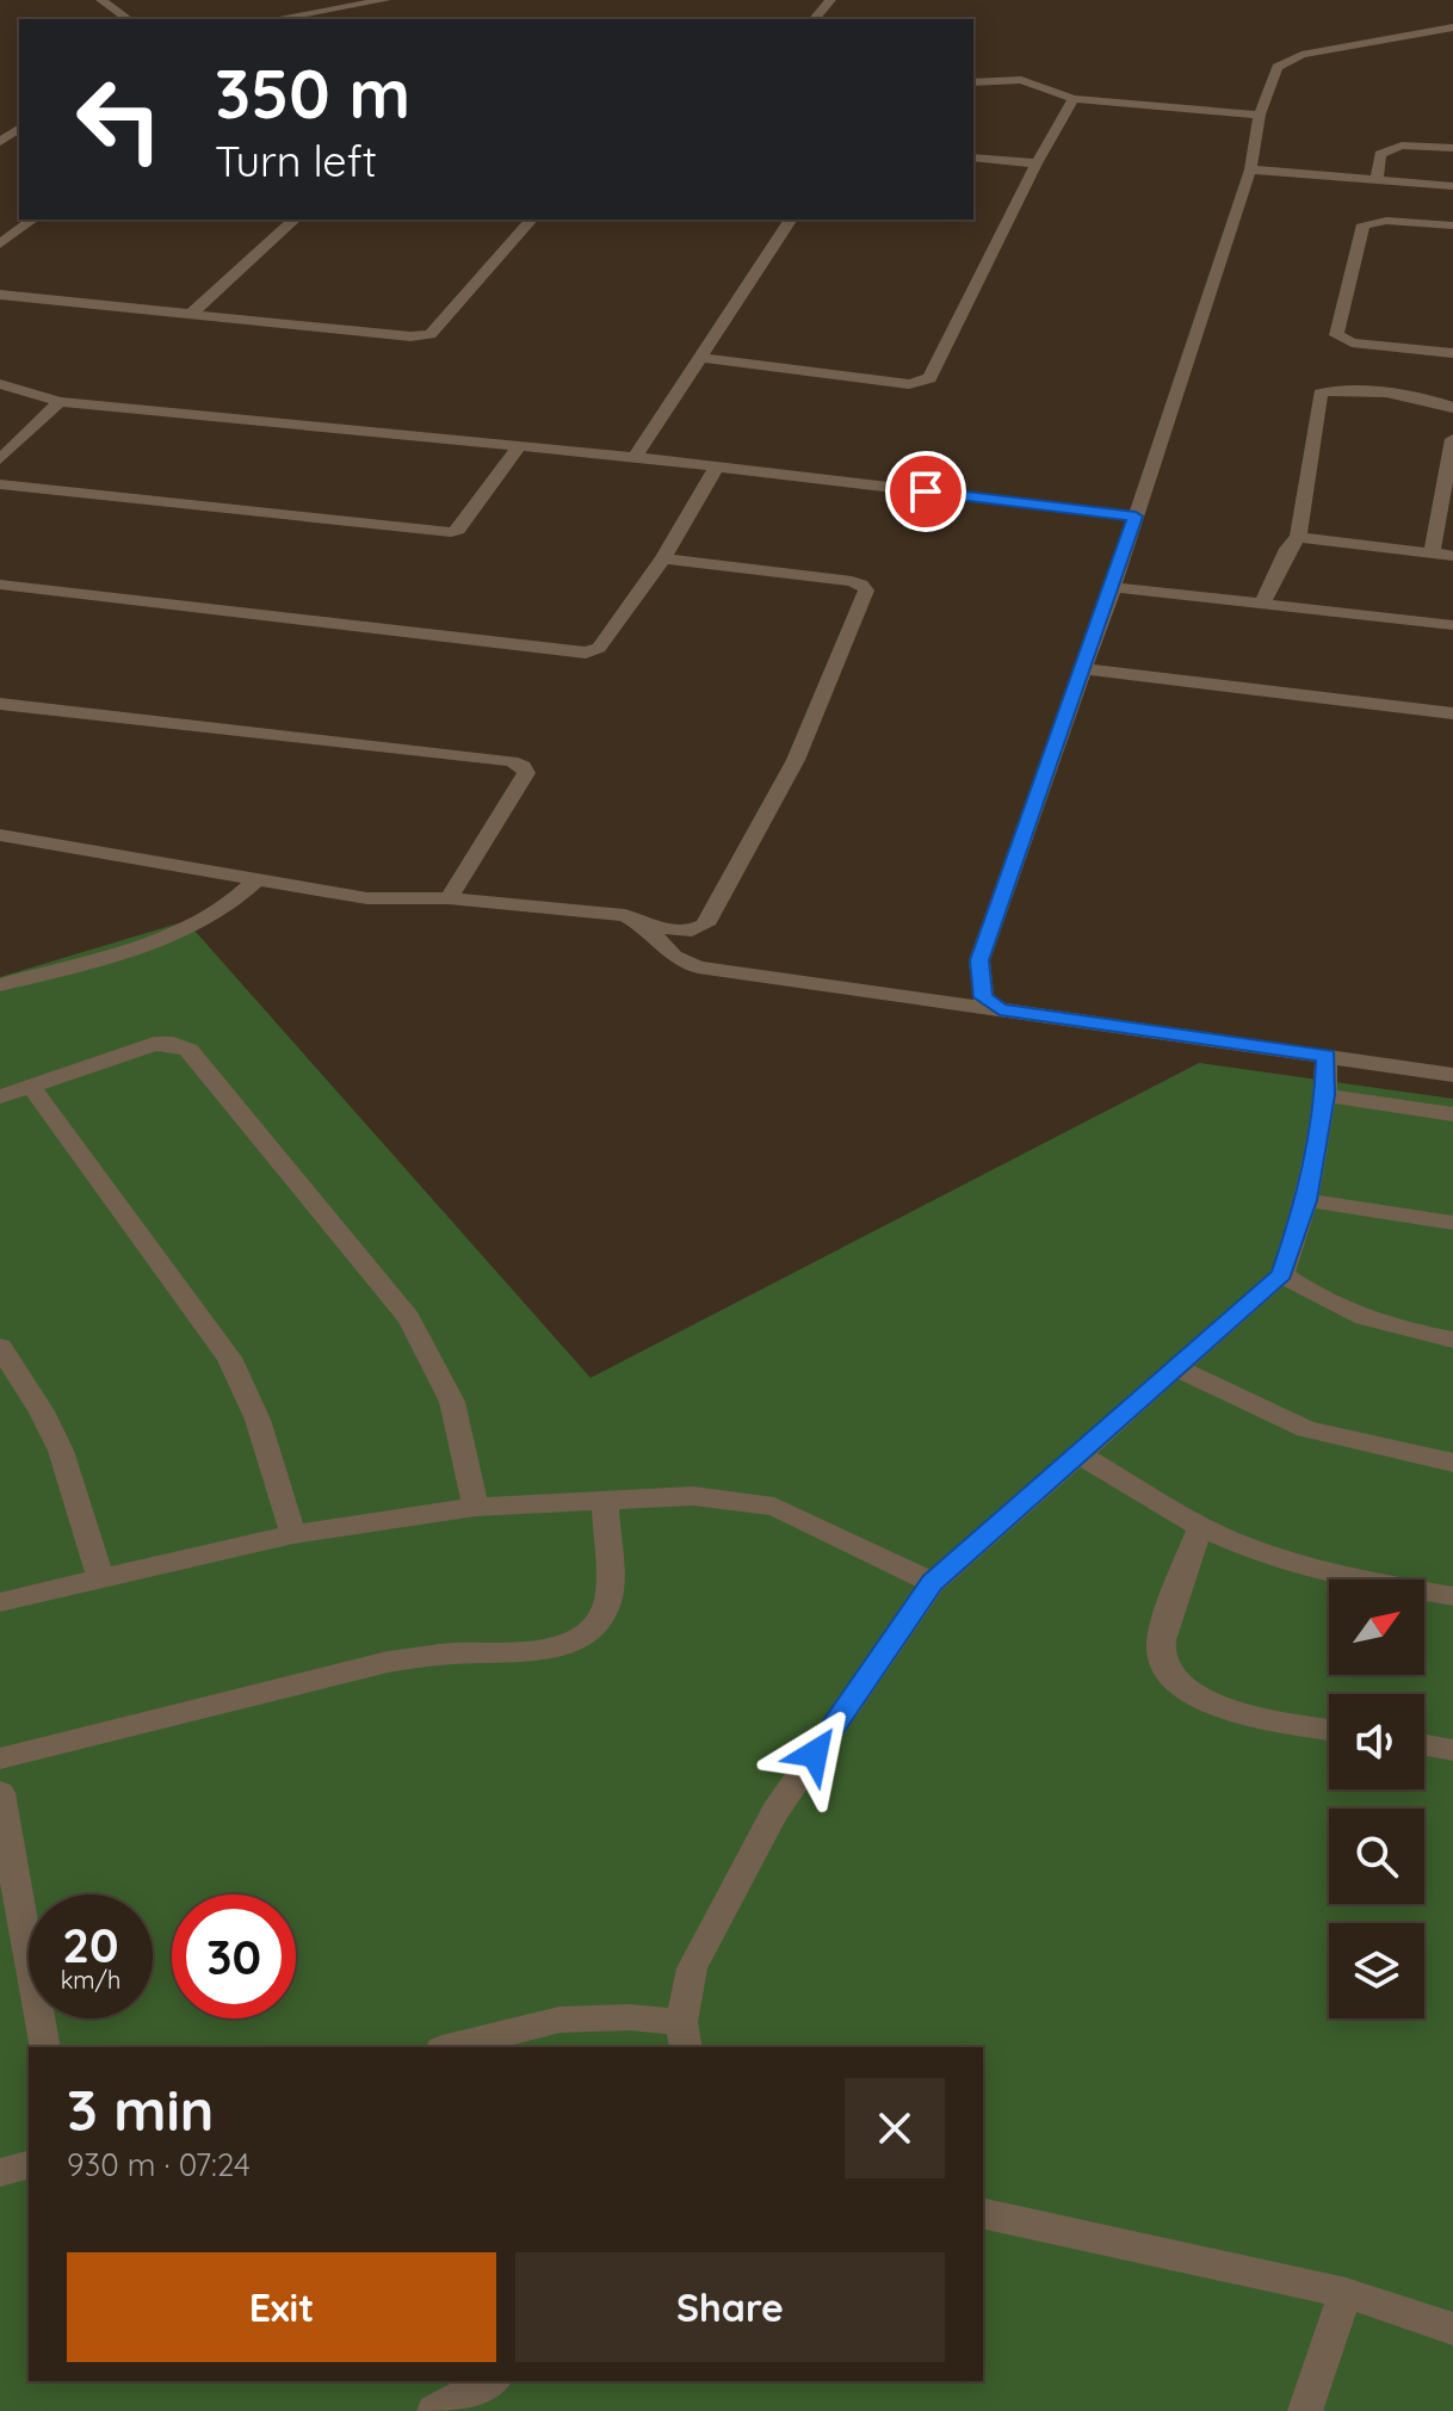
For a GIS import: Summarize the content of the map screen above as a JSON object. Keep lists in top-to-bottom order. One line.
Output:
{"north":"top right","page":{"turn":["350 m","Turn left"],"speed":"20 km/h","limit":"30","heading":["3 min","930 m · 07:24"],"buttons":["Exit","Share"]}}
